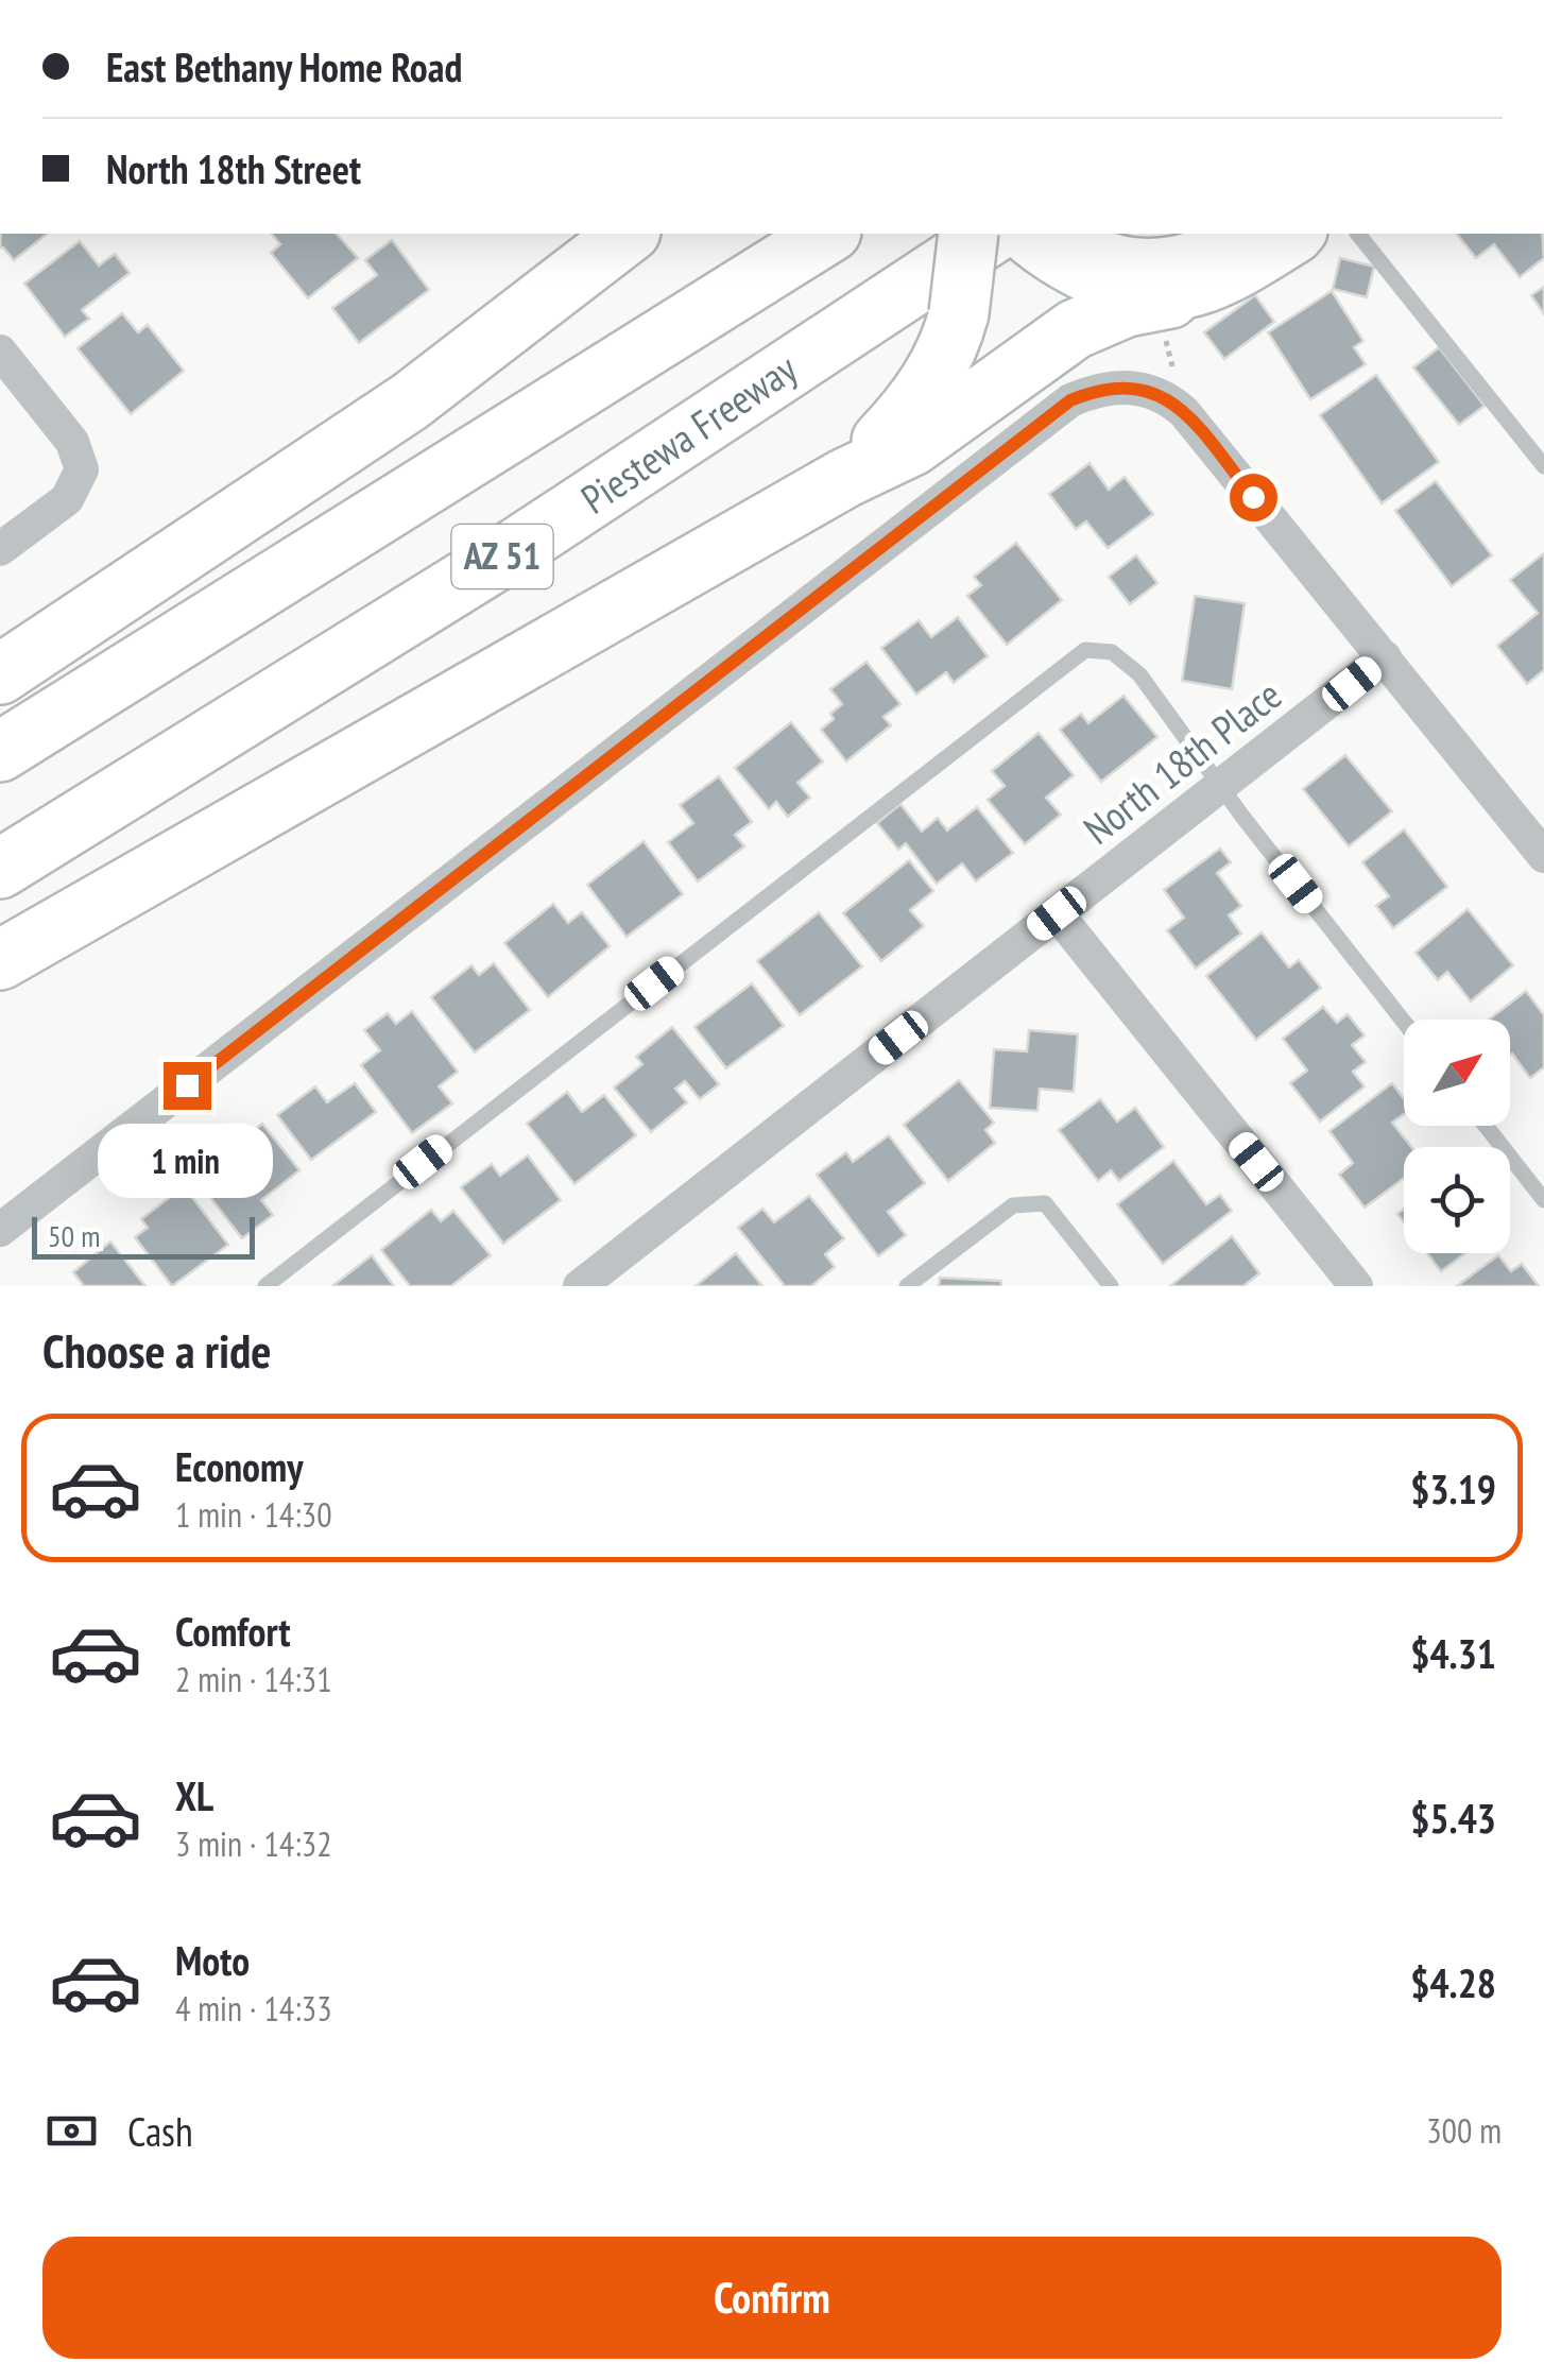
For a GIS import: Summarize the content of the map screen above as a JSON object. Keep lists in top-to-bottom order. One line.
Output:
{"streets":{"highway":["Piestewa Freeway","AZ 51"],"street":["North 18th Place"]},"scale_bar":"50 m","north":"top right","page":{"banner":["East Bethany Home Road","North 18th Street"],"bubble":"1 min","scale":"50 m","heading":"Choose a ride","list":[{"name":"Economy","note":"1 min · 14:30","value":"$3.19"},{"name":"Comfort","note":"2 min · 14:31","value":"$4.31"},{"name":"XL","note":"3 min · 14:32","value":"$5.43"},{"name":"Moto","note":"4 min · 14:33","value":"$4.28"}],"pay":["Cash","300 m"],"buttons":"Confirm"}}
